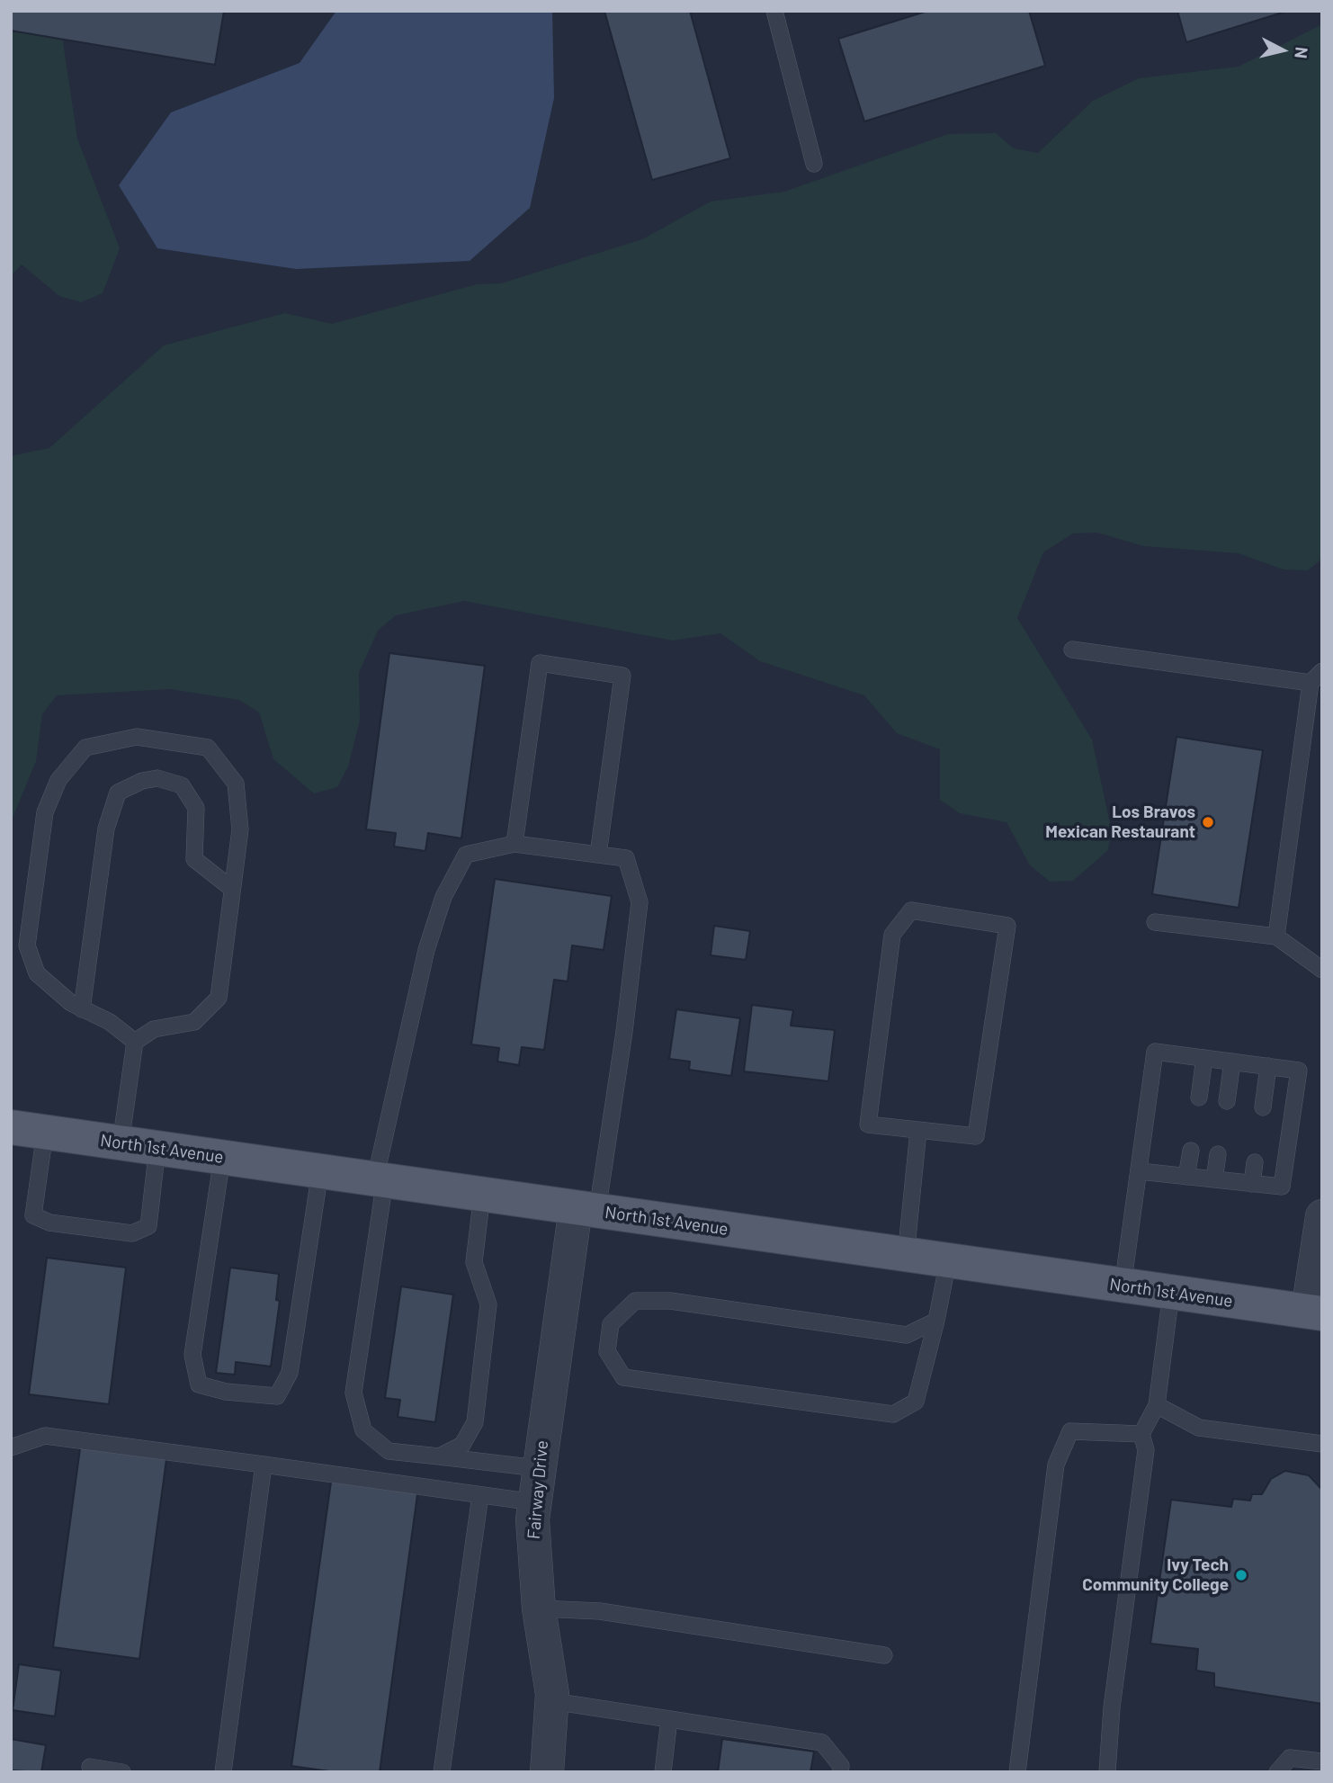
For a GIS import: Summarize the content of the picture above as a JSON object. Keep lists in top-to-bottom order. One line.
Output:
{"streets":{"main road":["North 1st Avenue"],"street":["Fairway Drive"]},"crossings":[["North 1st Avenue","Fairway Drive"]],"places":["Los Bravos Mexican Restaurant","Ivy Tech Community College"],"north":"right"}
